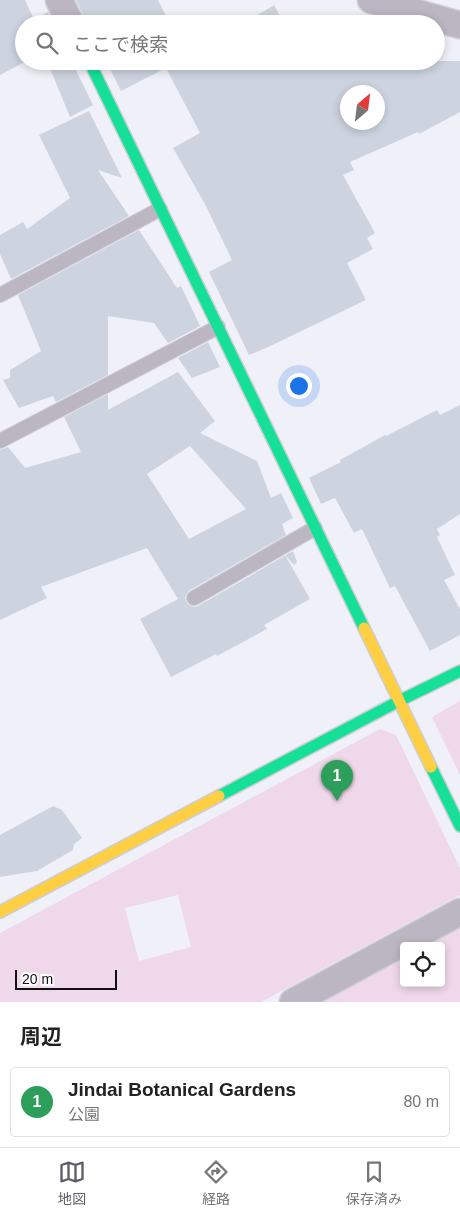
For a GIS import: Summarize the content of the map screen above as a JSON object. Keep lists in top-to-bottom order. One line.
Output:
{"scale_bar":"20 m","north":"top right","page":{"search":"ここで検索","pins":"1","scale":"20 m","heading":"周辺","list":[{"mark":"1","name":"Jindai Botanical Gardens","note":"公園","value":"80 m"}],"nav":["地図","経路","保存済み"]}}
